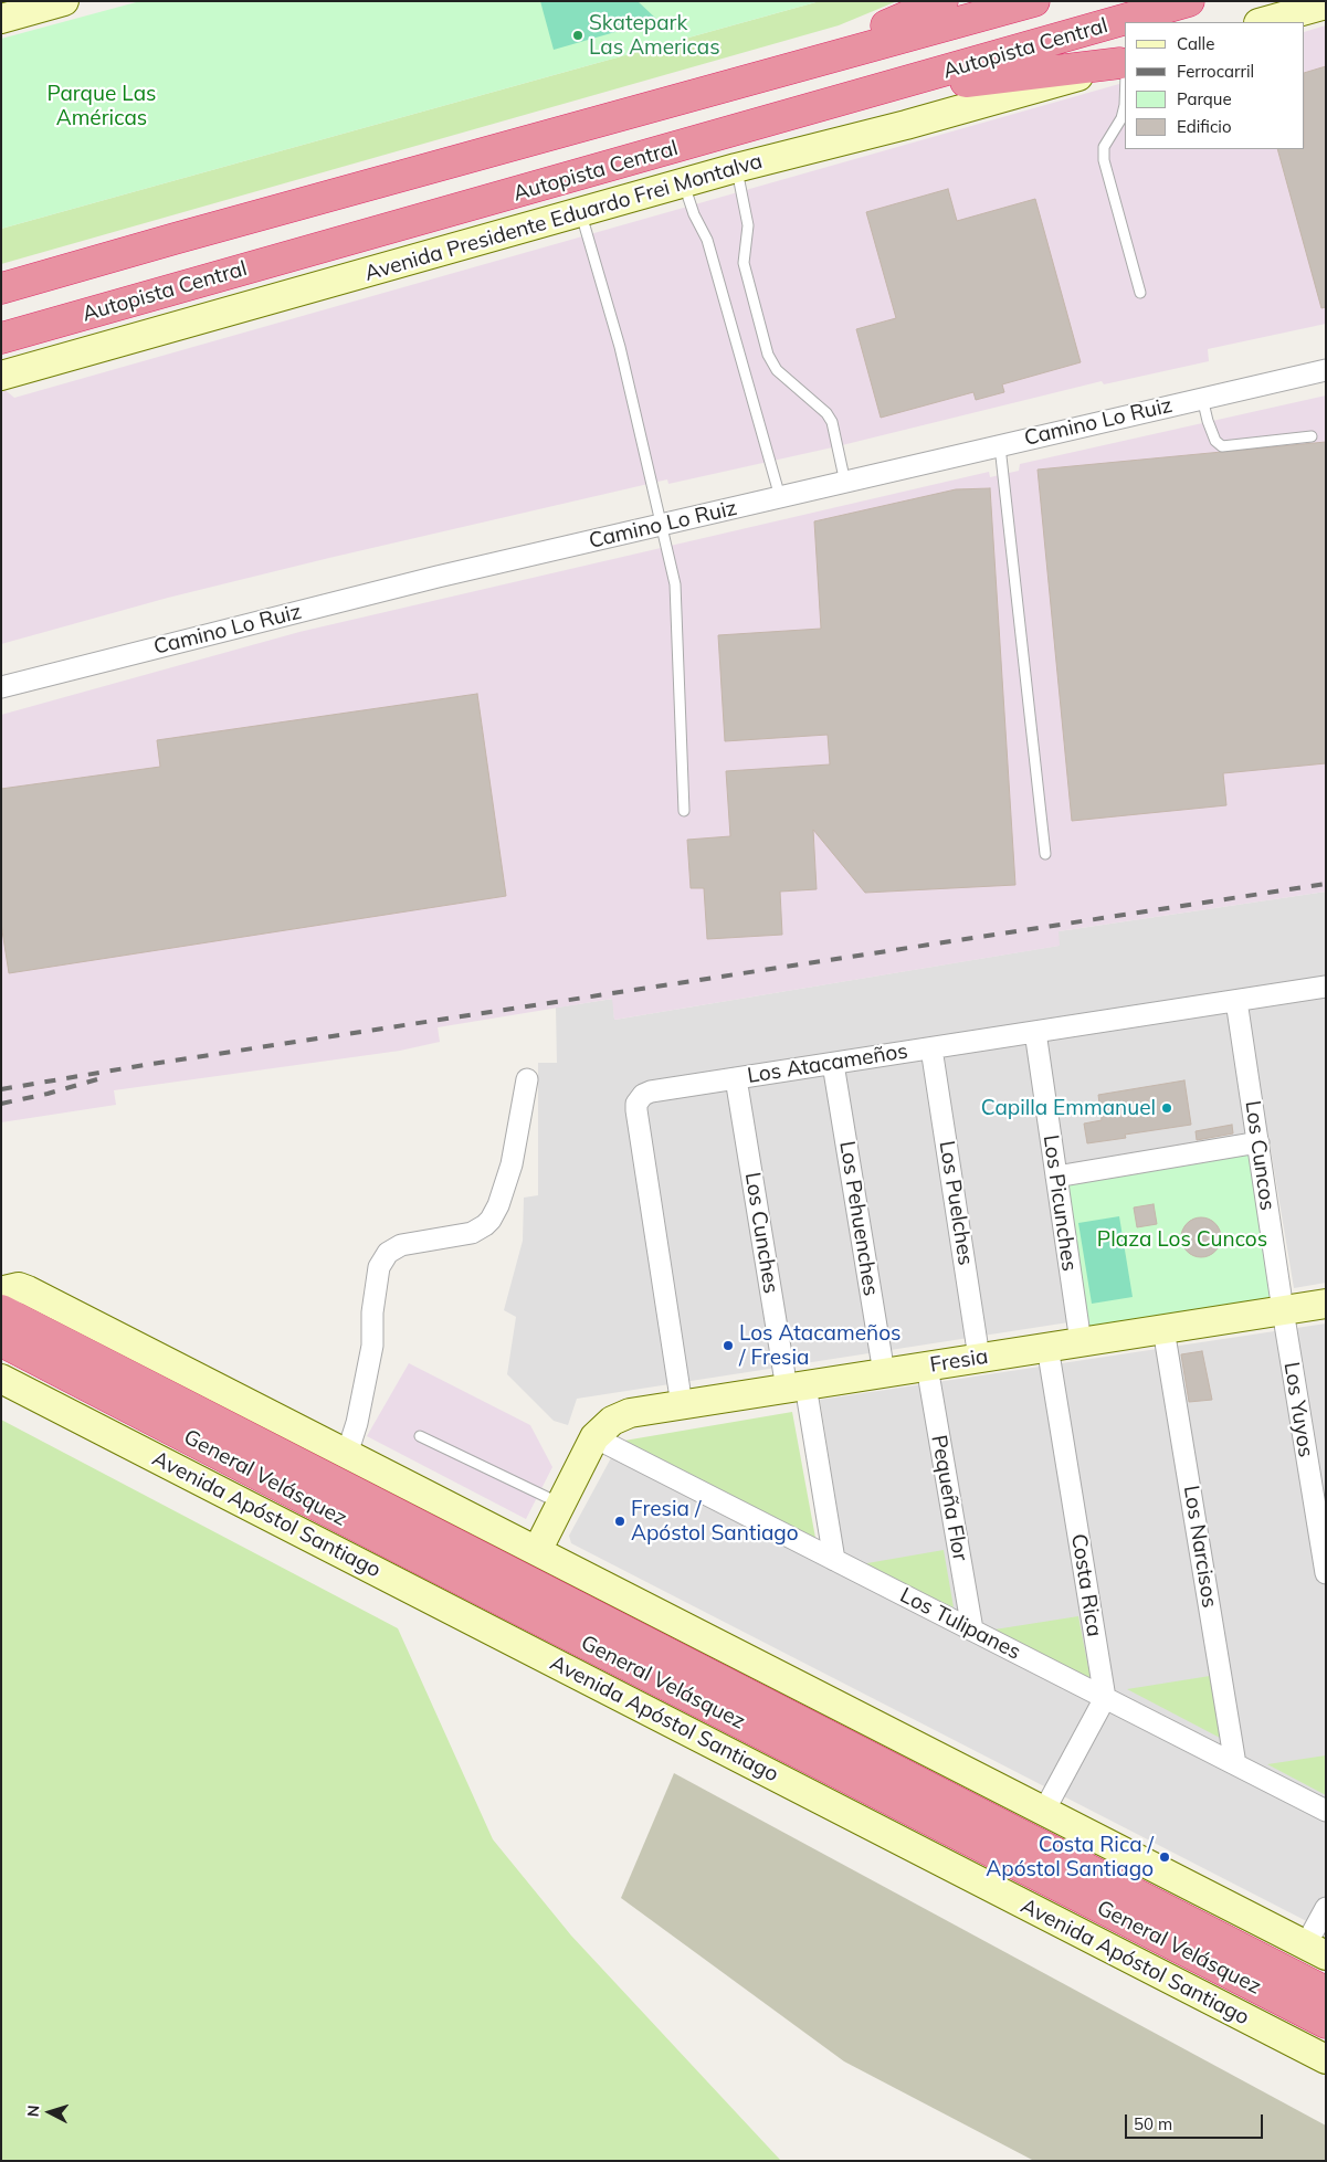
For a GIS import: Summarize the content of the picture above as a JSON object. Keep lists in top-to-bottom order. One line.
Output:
{"streets":{"highway":["Autopista Central","General Velásquez"],"street":["Avenida Presidente Eduardo Frei Montalva","Camino Lo Ruiz","Los Atacameños","Los Cuncos","Los Puelches","Los Picunches","Los Pehuenches","Los Cunches","Fresia","Los Yuyos","Pequeña Flor","Avenida Apóstol Santiago","Los Narcisos","Costa Rica","Los Tulipanes"]},"crossings":[["Los Atacameños","Los Cuncos"],["Los Atacameños","Los Puelches"],["Los Atacameños","Los Picunches"],["Los Atacameños","Los Pehuenches"],["Los Atacameños","Los Cunches"],["Los Atacameños","Fresia"],["Los Cuncos","Fresia"],["Los Cuncos","Los Yuyos"],["Los Puelches","Fresia"],["Los Picunches","Fresia"],["Los Pehuenches","Fresia"],["Los Cunches","Fresia"],["Los Cunches","Los Tulipanes"],["Fresia","Los Yuyos"],["Fresia","Pequeña Flor"],["Fresia","Los Narcisos"],["Fresia","Costa Rica"],["Fresia","Los Tulipanes"],["Pequeña Flor","Los Tulipanes"],["Los Narcisos","Los Tulipanes"],["Costa Rica","Los Tulipanes"]],"parks":["Parque Las Américas","Plaza Los Cuncos"],"places":["Skatepark Las Americas","Capilla Emmanuel","Los Atacameños / Fresia","Fresia / Apóstol Santiago","Costa Rica / Apóstol Santiago"],"legend":["Calle","Ferrocarril","Parque","Edificio"],"scale_bar":"50 m","north":"left"}
